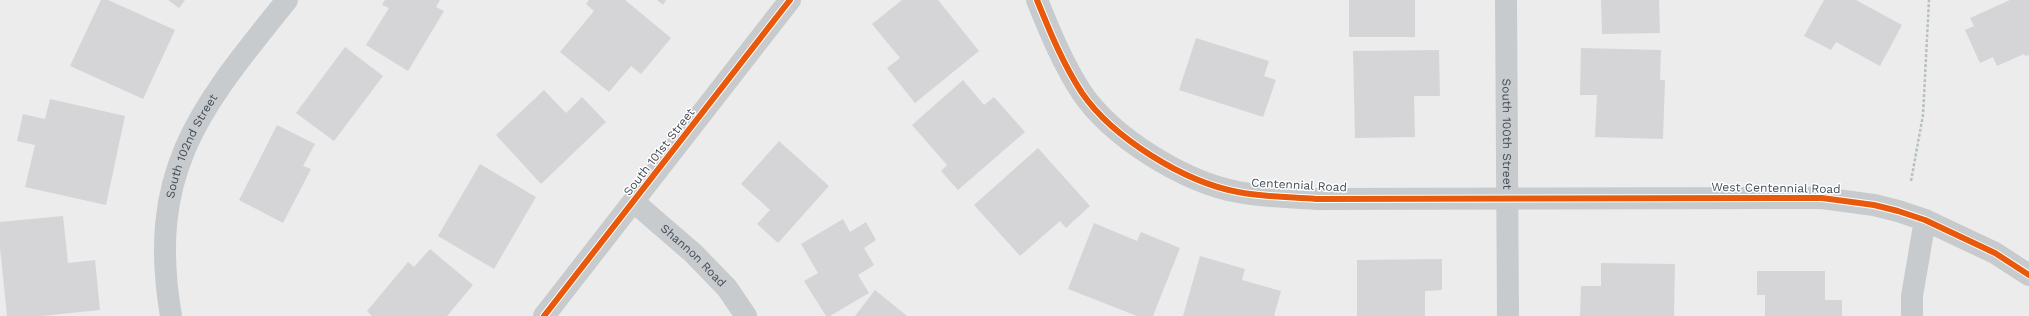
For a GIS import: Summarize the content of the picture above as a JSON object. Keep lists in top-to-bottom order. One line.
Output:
{"streets":{"street":["South 100th Street","South 102nd Street","South 101st Street","Centennial Road","West Centennial Road","Shannon Road"]},"crossings":[["South 100th Street","Centennial Road"],["South 100th Street","West Centennial Road"],["South 101st Street","Shannon Road"],["Centennial Road","West Centennial Road"]]}
